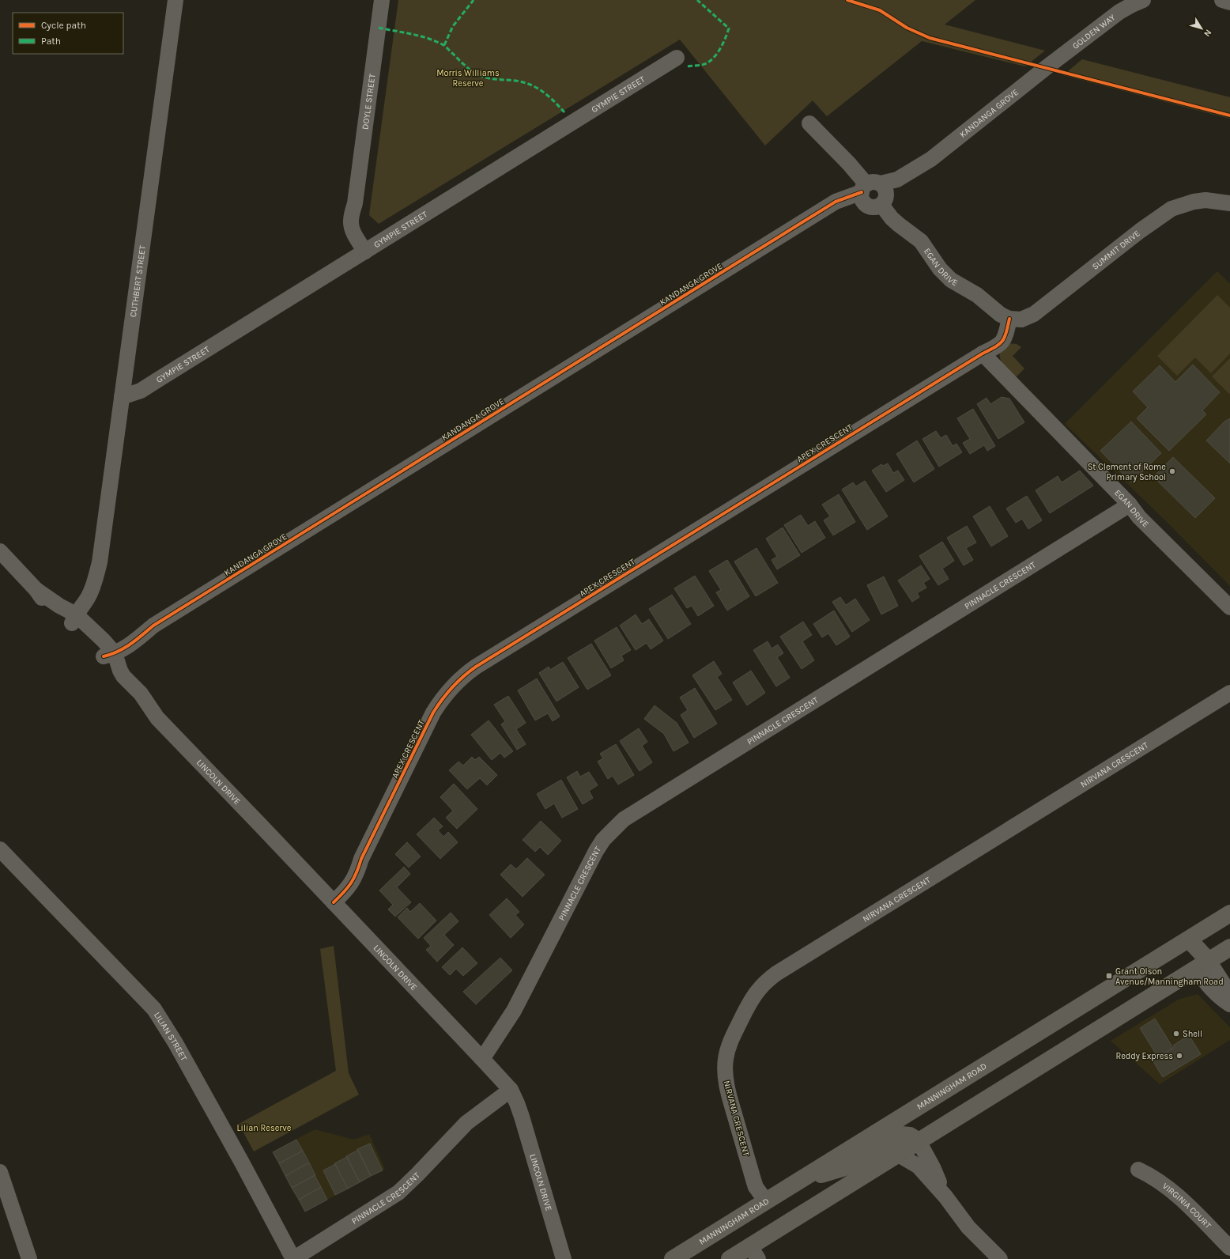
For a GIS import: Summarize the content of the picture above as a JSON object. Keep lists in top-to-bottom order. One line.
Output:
{"streets":{"main road":["MANNINGHAM ROAD"],"street":["GOLDEN WAY","GYMPIE STREET","DOYLE STREET","KANDANGA GROVE","SUMMIT DRIVE","EGAN DRIVE","CUTHBERT STREET","APEX CRESCENT","PINNACLE CRESCENT","NIRVANA CRESCENT","LINCOLN DRIVE","LILIAN STREET","VIRGINIA COURT"]},"crossings":[["GOLDEN WAY","KANDANGA GROVE"],["GYMPIE STREET","DOYLE STREET"],["GYMPIE STREET","CUTHBERT STREET"],["KANDANGA GROVE","EGAN DRIVE"],["KANDANGA GROVE","LINCOLN DRIVE"],["SUMMIT DRIVE","EGAN DRIVE"],["EGAN DRIVE","APEX CRESCENT"],["EGAN DRIVE","PINNACLE CRESCENT"],["CUTHBERT STREET","LINCOLN DRIVE"],["APEX CRESCENT","LINCOLN DRIVE"],["PINNACLE CRESCENT","LINCOLN DRIVE"],["PINNACLE CRESCENT","LILIAN STREET"],["NIRVANA CRESCENT","MANNINGHAM ROAD"]],"parks":["Morris Williams Reserve","Lilian Reserve"],"places":{"other":["St Clement of Rome Primary School","Shell","Reddy Express"],"transit":["Grant Olson Avenue/Manningham Road"]},"legend":["Cycle path","Path"],"north":"bottom right"}
